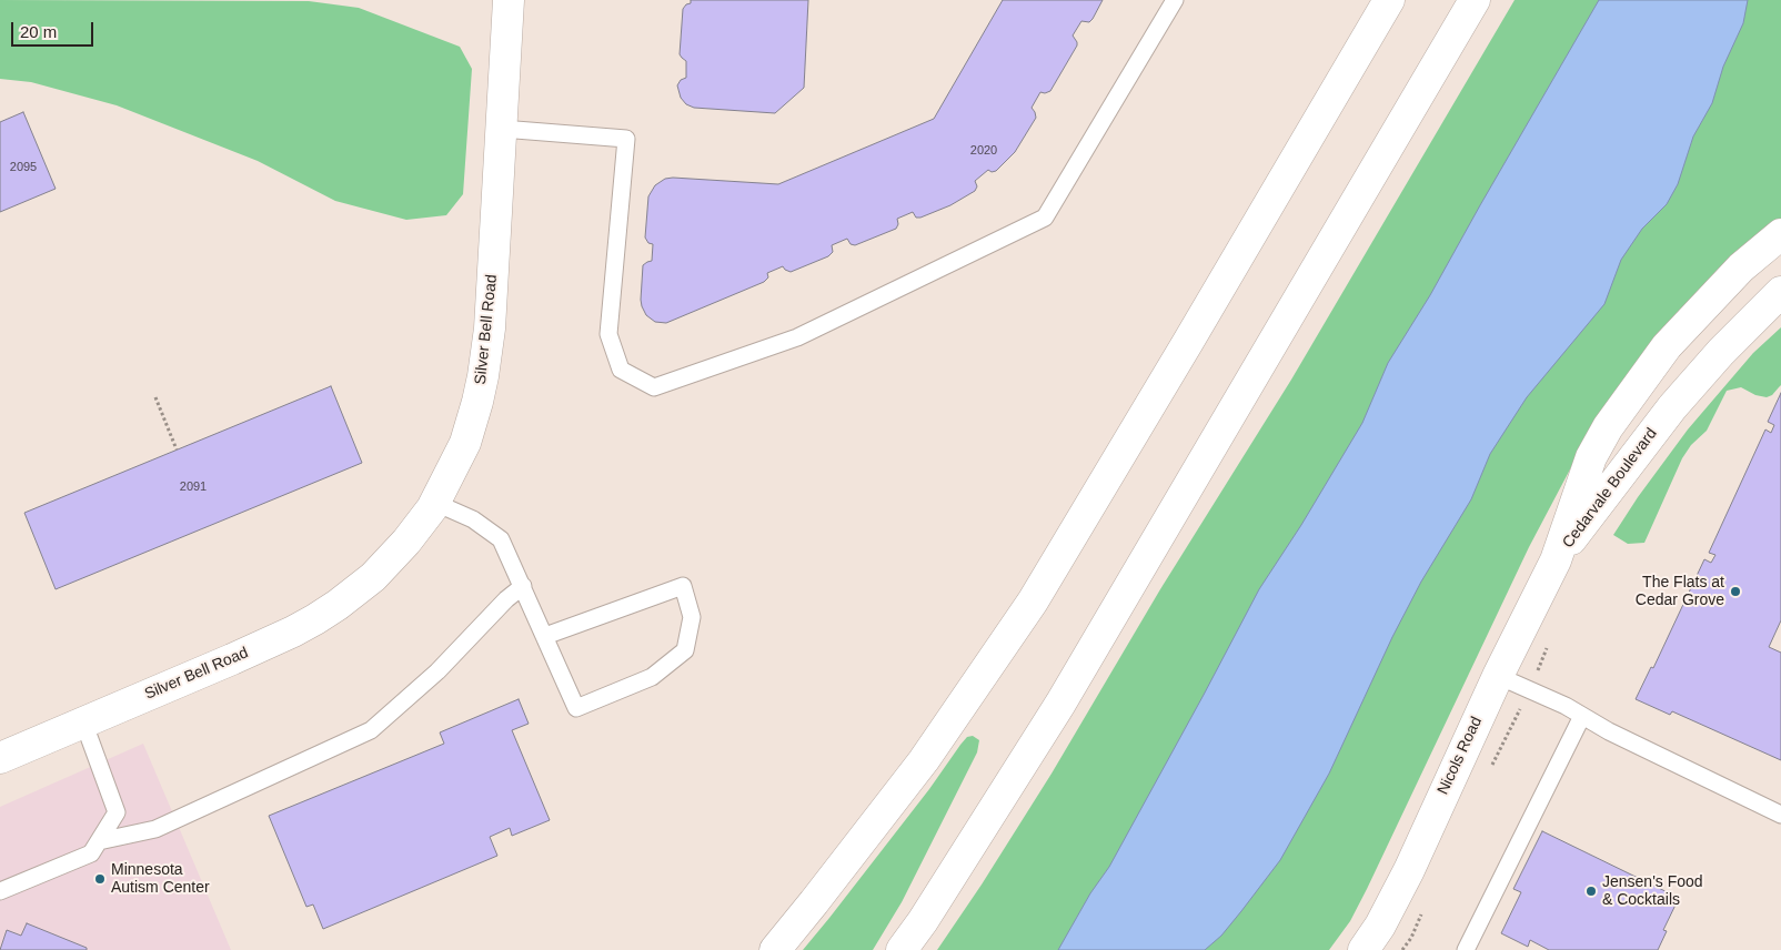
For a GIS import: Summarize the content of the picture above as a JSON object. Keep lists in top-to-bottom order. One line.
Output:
{"streets":{"main road":["Silver Bell Road","Cedarvale Boulevard","Nicols Road"]},"crossings":[["Cedarvale Boulevard","Nicols Road"]],"places":["The Flats at Cedar Grove","Minnesota Autism Center","Jensen's Food & Cocktails"],"house_numbers":["2020","2095","2091"],"scale_bar":"20 m"}
